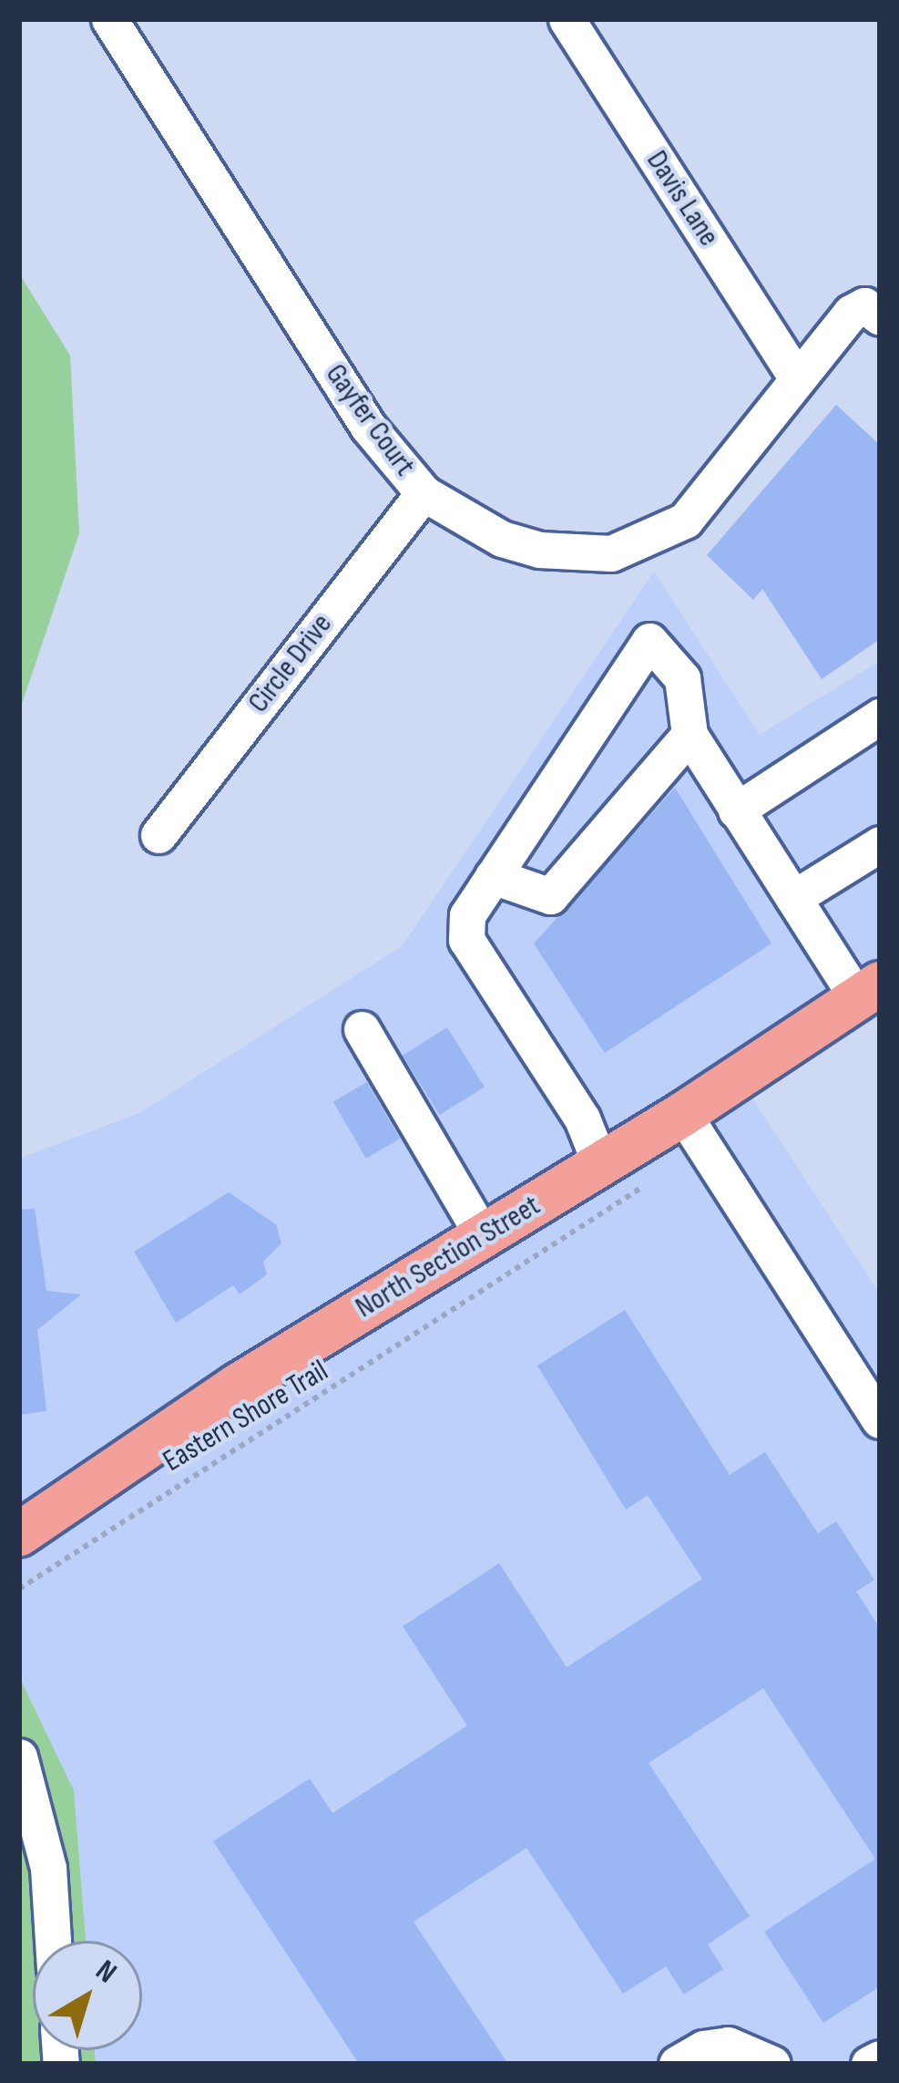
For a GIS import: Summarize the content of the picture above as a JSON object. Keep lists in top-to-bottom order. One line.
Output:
{"streets":{"main road":["North Section Street"],"street":["Davis Lane","Gayfer Court","Circle Drive"],"path":["Eastern Shore Trail"]},"crossings":[["Davis Lane","Gayfer Court"],["Gayfer Court","Circle Drive"]],"north":"top right"}
